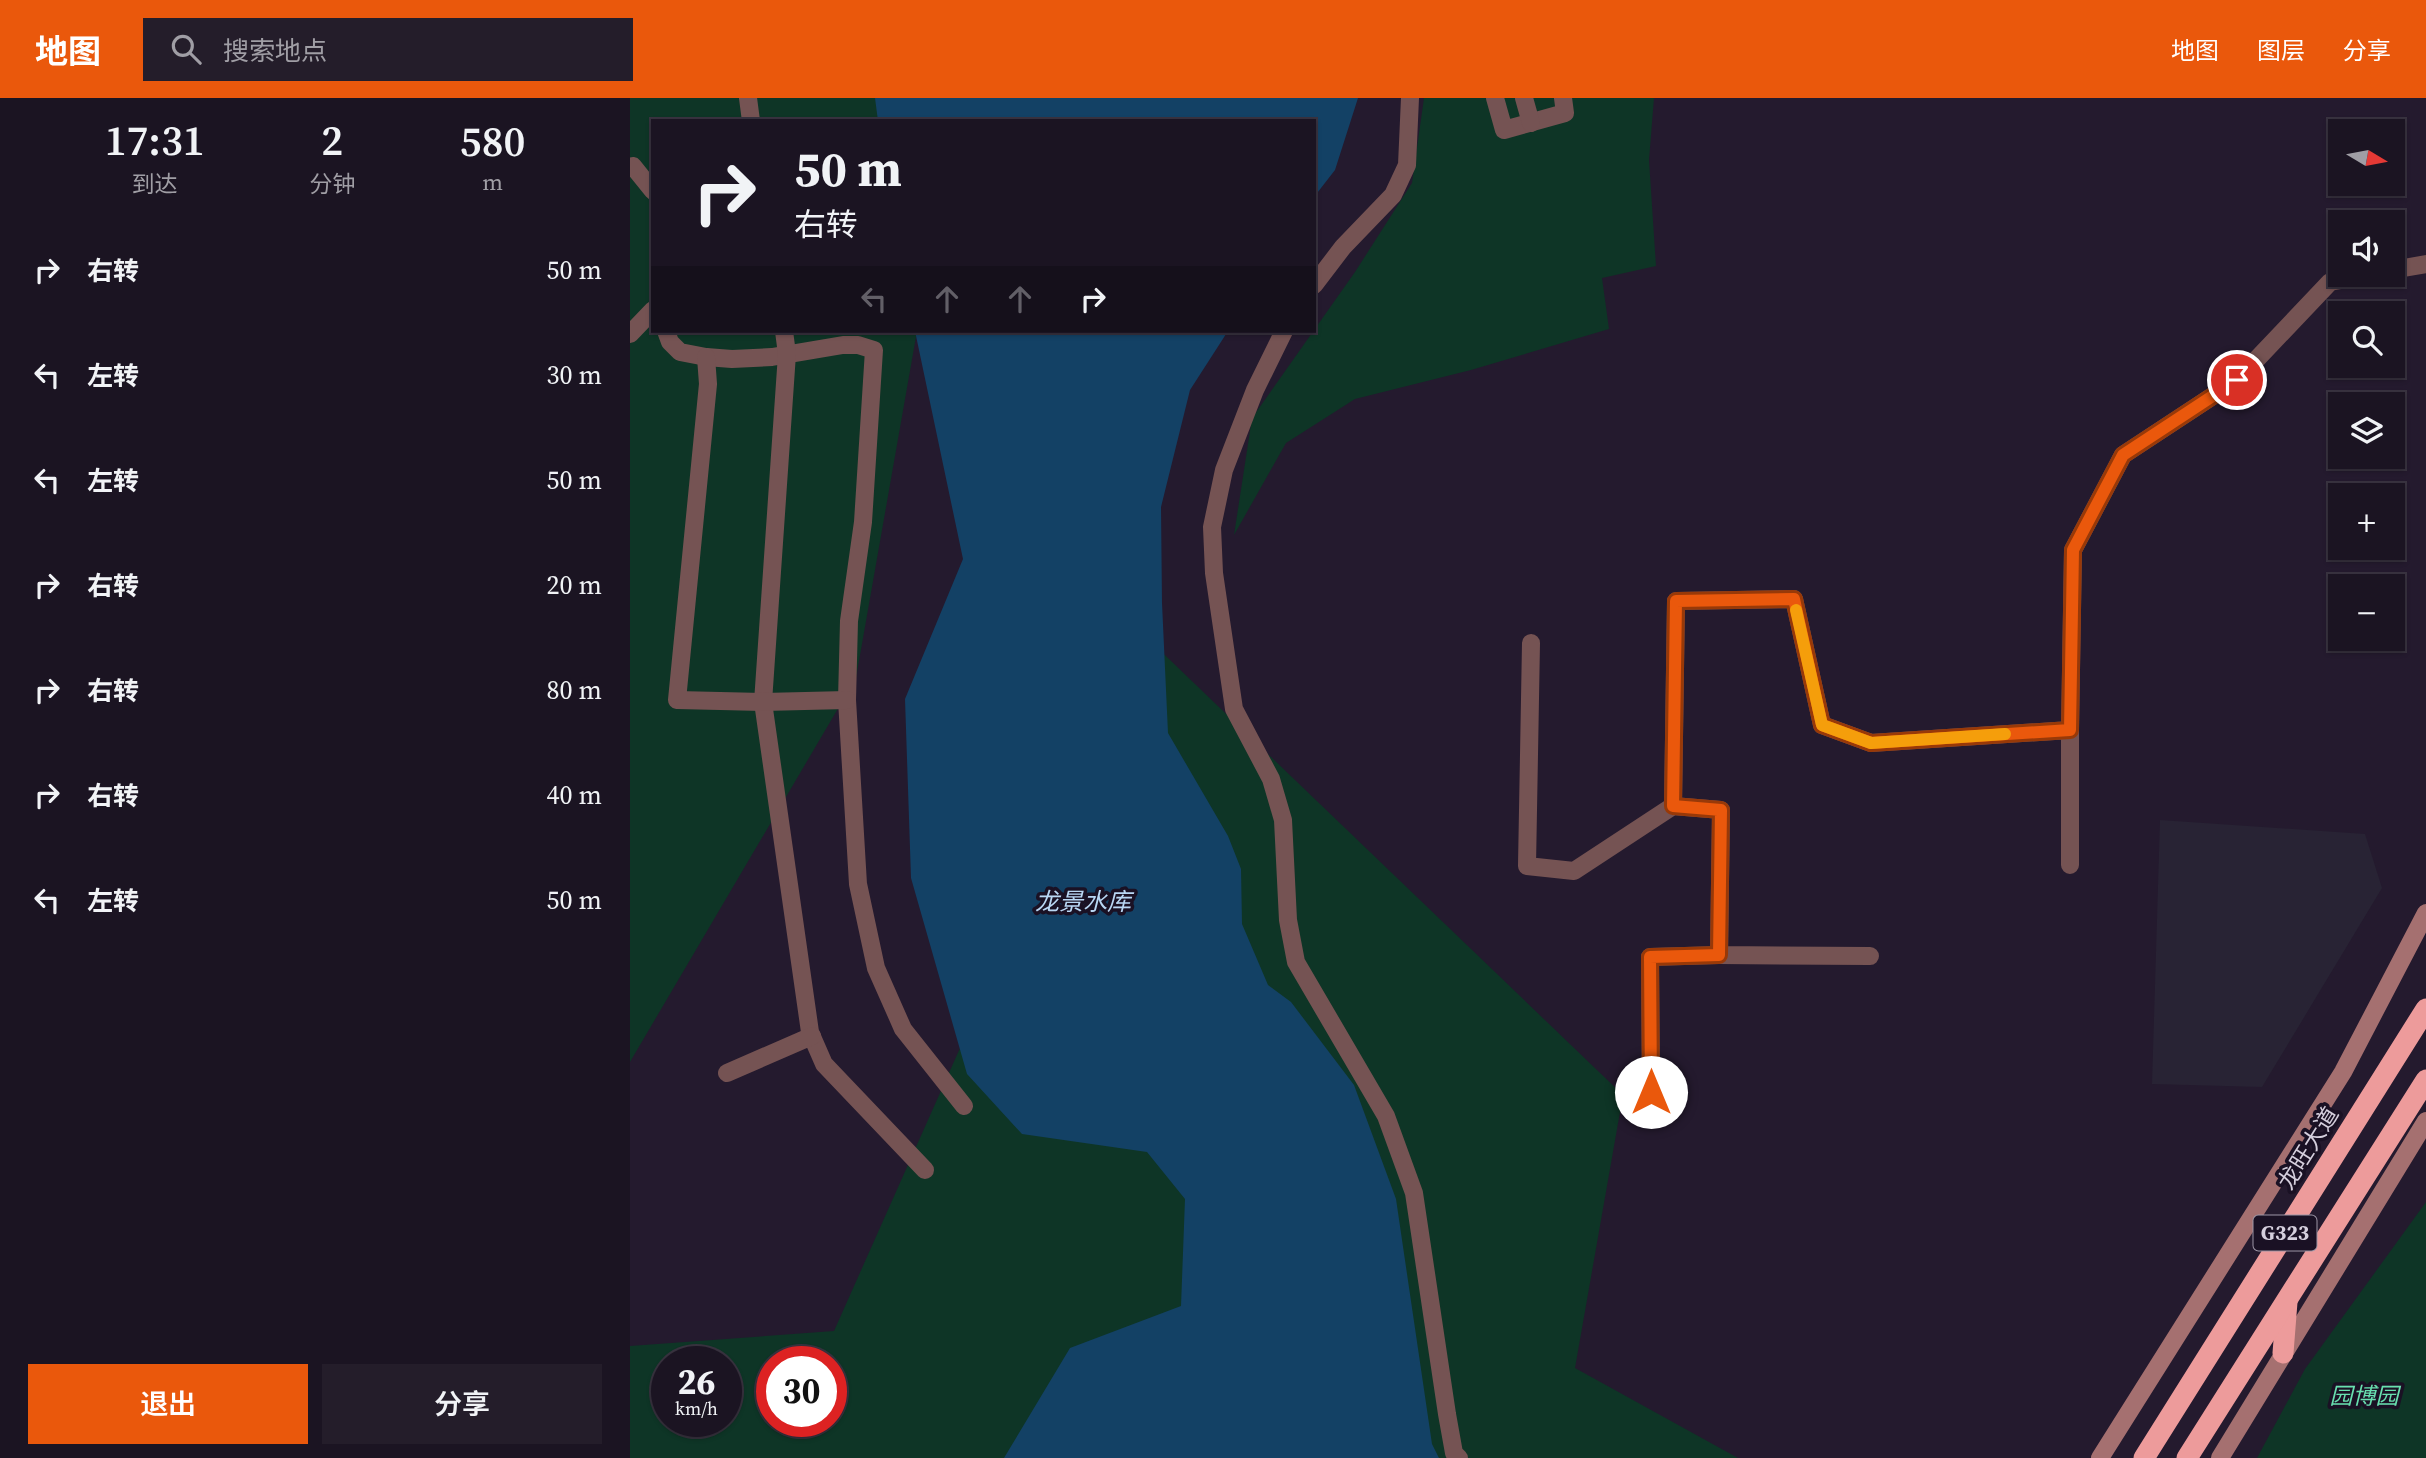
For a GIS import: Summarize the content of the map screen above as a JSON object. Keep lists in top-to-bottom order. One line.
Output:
{"streets":{"highway":["龙旺大道","G323"]},"water":["龙景水库"],"parks":["园博园"],"north":"right","page":{"header":"地图","search":"搜索地点","nav":["地图","图层","分享"],"eta":["17:31","到达","2","分钟","580","m"],"map_buttons":["+","−"],"turn":["50 m","右转"],"list":[{"name":"右转","value":"50 m"},{"name":"左转","value":"30 m"},{"name":"左转","value":"50 m"},{"name":"右转","value":"20 m"},{"name":"右转","value":"80 m"},{"name":"右转","value":"40 m"},{"name":"左转","value":"50 m"}],"speed":"26 km/h","limit":"30","buttons":["退出","分享"]}}
